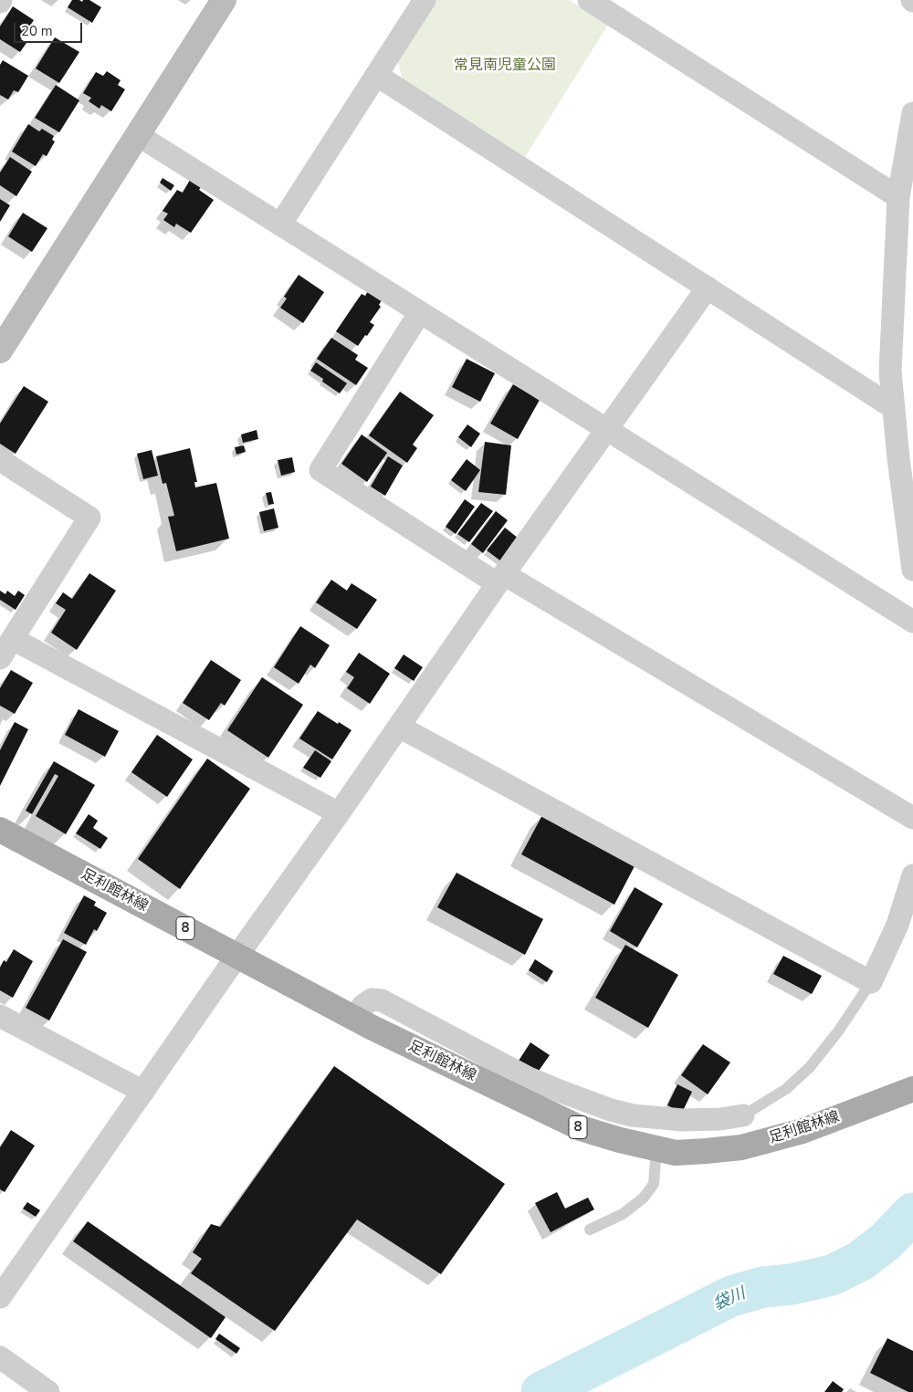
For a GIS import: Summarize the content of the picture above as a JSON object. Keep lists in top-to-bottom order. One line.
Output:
{"streets":{"main road":["足利館林線","8"]},"water":["袋川"],"parks":["常見南児童公園"],"scale_bar":"20 m"}
